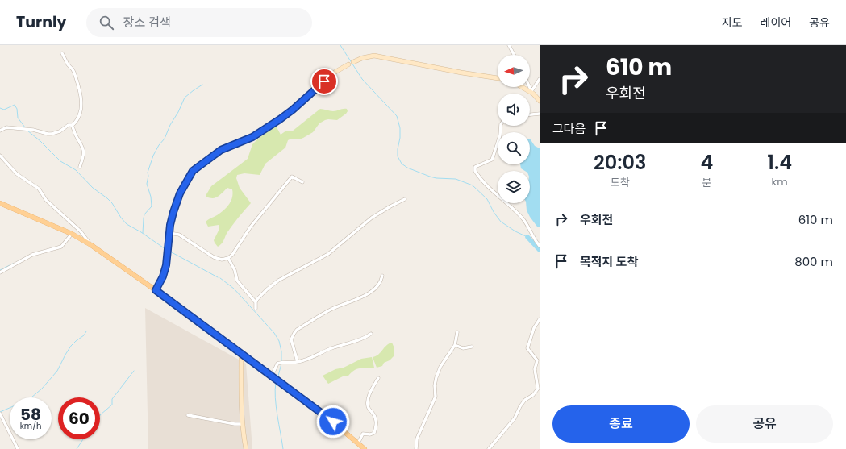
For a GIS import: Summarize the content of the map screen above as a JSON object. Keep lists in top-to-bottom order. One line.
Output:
{"north":"left","page":{"header":"Turnly","search":"장소 검색","nav":["지도","레이어","공유"],"turn":["610 m","우회전"],"then":"그다음","eta":["20:03","도착","4","분","1.4","km"],"list":[{"name":"우회전","value":"610 m"},{"name":"목적지 도착","value":"800 m"}],"speed":"58 km/h","limit":"60","buttons":["종료","공유"]}}
